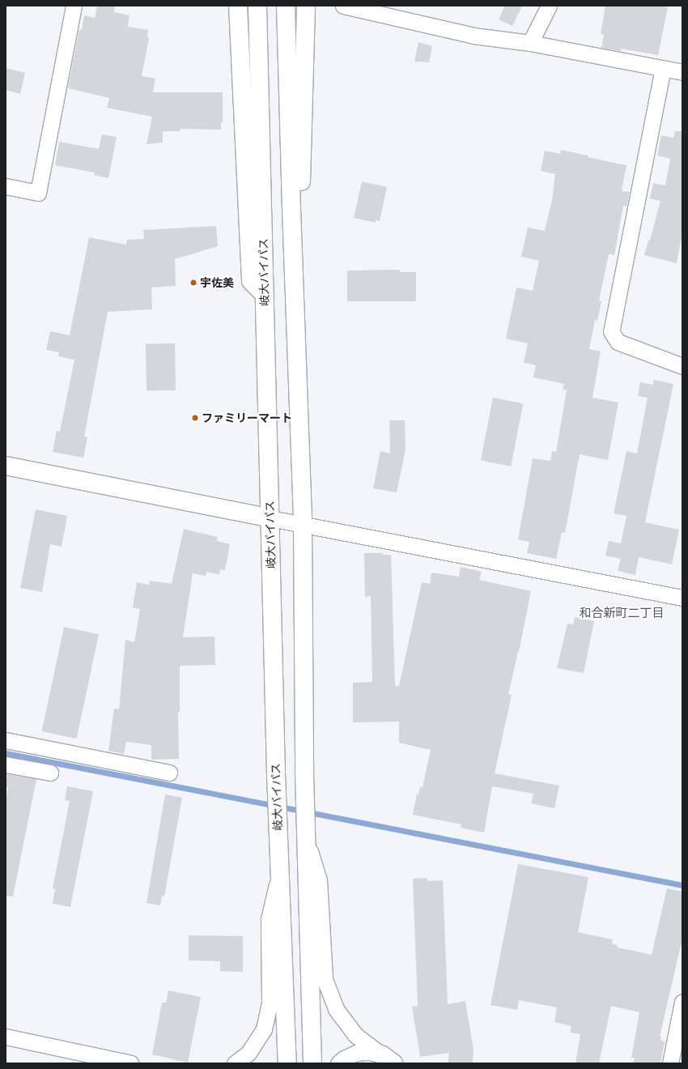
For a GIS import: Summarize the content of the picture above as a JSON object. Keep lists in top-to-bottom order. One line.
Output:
{"streets":{"main road":["岐大バイパス"]},"districts":["和合新町二丁目"],"places":["宇佐美","ファミリーマート"]}
